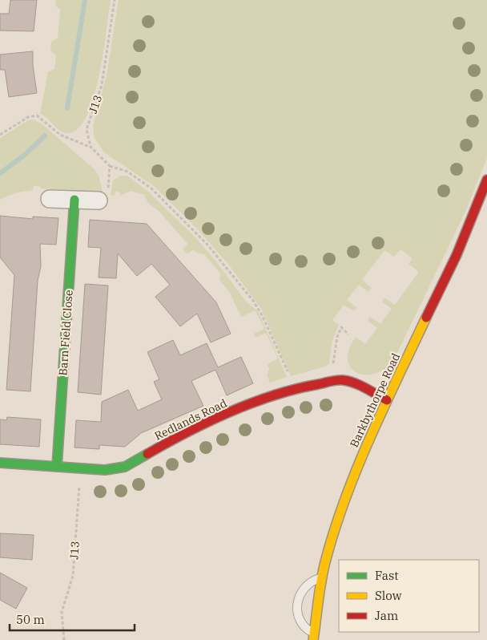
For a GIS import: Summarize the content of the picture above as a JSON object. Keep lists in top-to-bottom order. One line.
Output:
{"streets":{"street":["Barn Field Close","Barkbythorpe Road","Redlands Road"],"path":["J13"]},"crossings":[["J13","Redlands Road"],["Barn Field Close","Redlands Road"],["Barkbythorpe Road","Redlands Road"]],"legend":["Fast","Slow","Jam"],"scale_bar":"50 m"}
